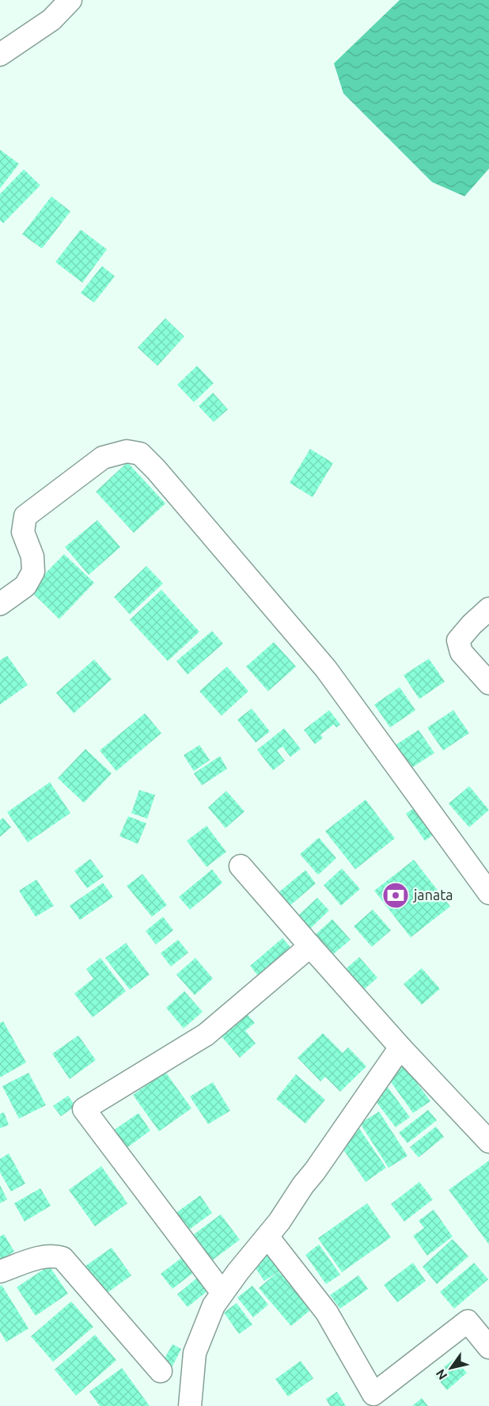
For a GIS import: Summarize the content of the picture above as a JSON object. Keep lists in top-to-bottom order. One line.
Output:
{"places":{"bank":["janata"]},"north":"bottom left"}
